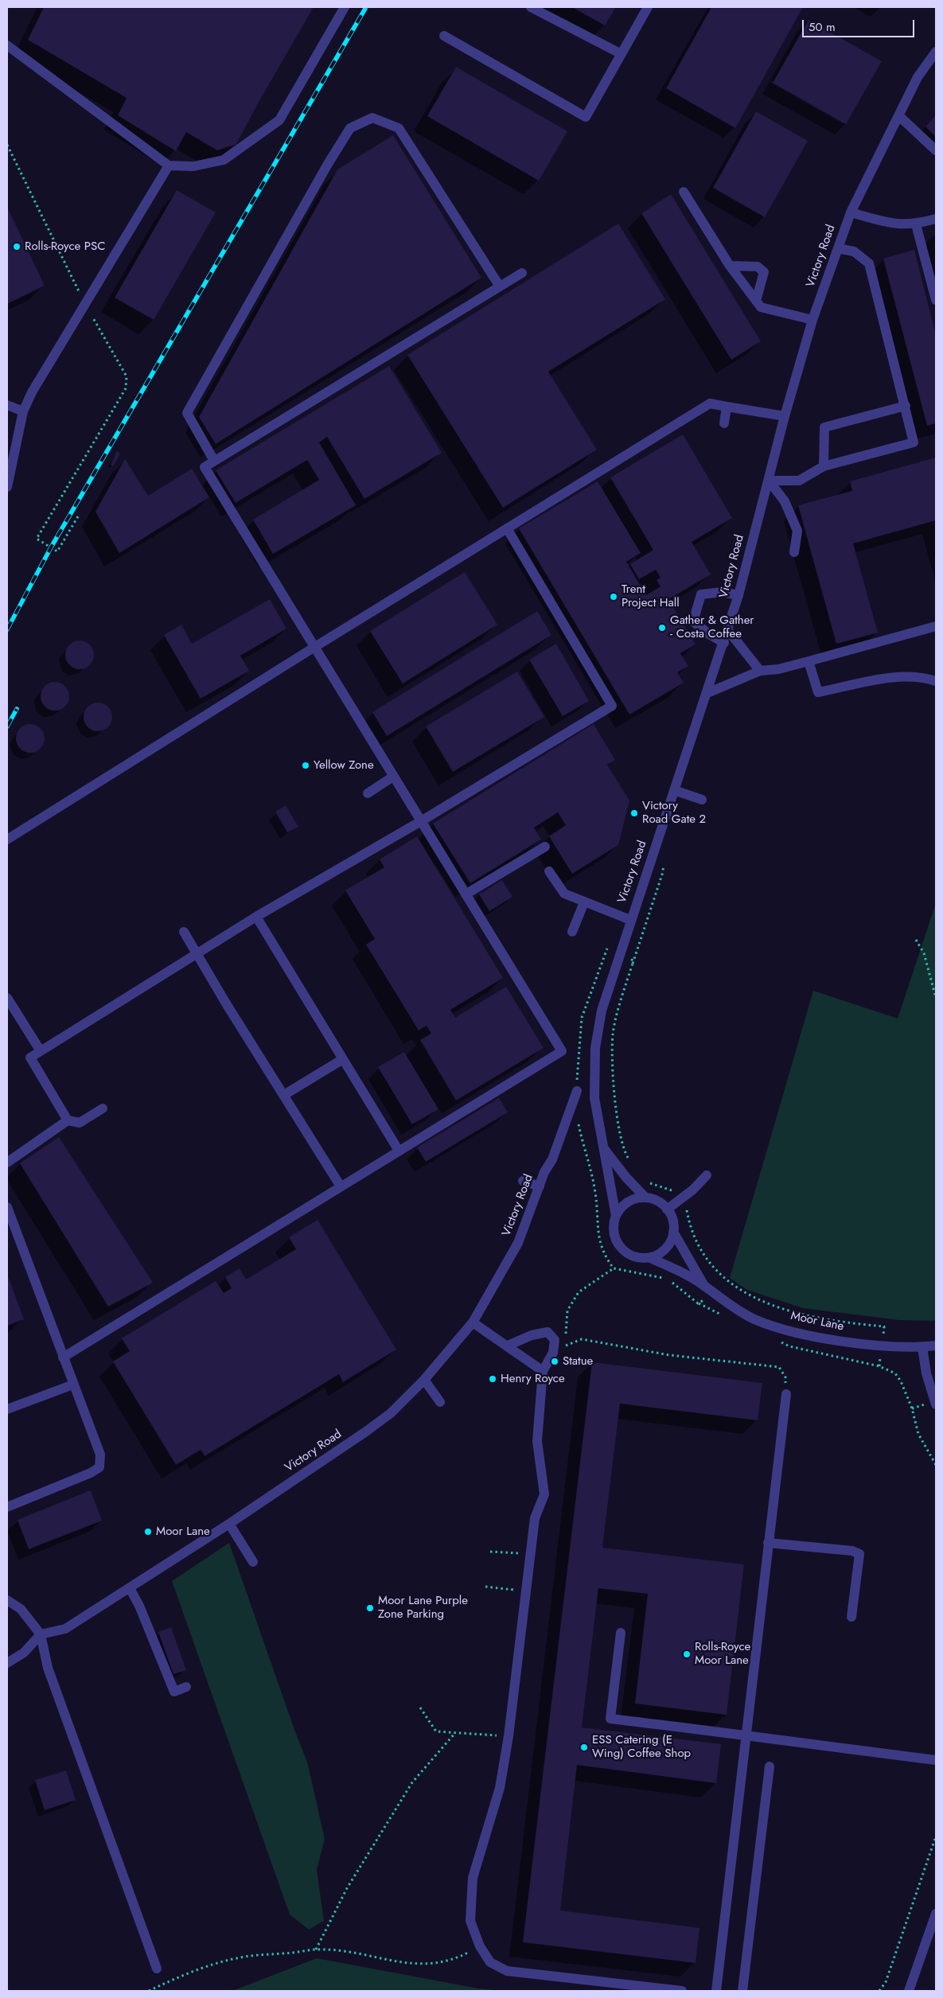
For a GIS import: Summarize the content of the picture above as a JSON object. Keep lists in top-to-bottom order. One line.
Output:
{"streets":{"street":["Victory Road","Moor Lane"]},"crossings":[["Victory Road","Moor Lane"]],"places":["Rolls-Royce PSC","Trent Project Hall","Gather & Gather - Costa Coffee","Yellow Zone","Victory Road Gate 2","Statue","Henry Royce","Moor Lane","Moor Lane Purple Zone Parking","Rolls-Royce Moor Lane","ESS Catering (E Wing) Coffee Shop"],"scale_bar":"50 m"}
